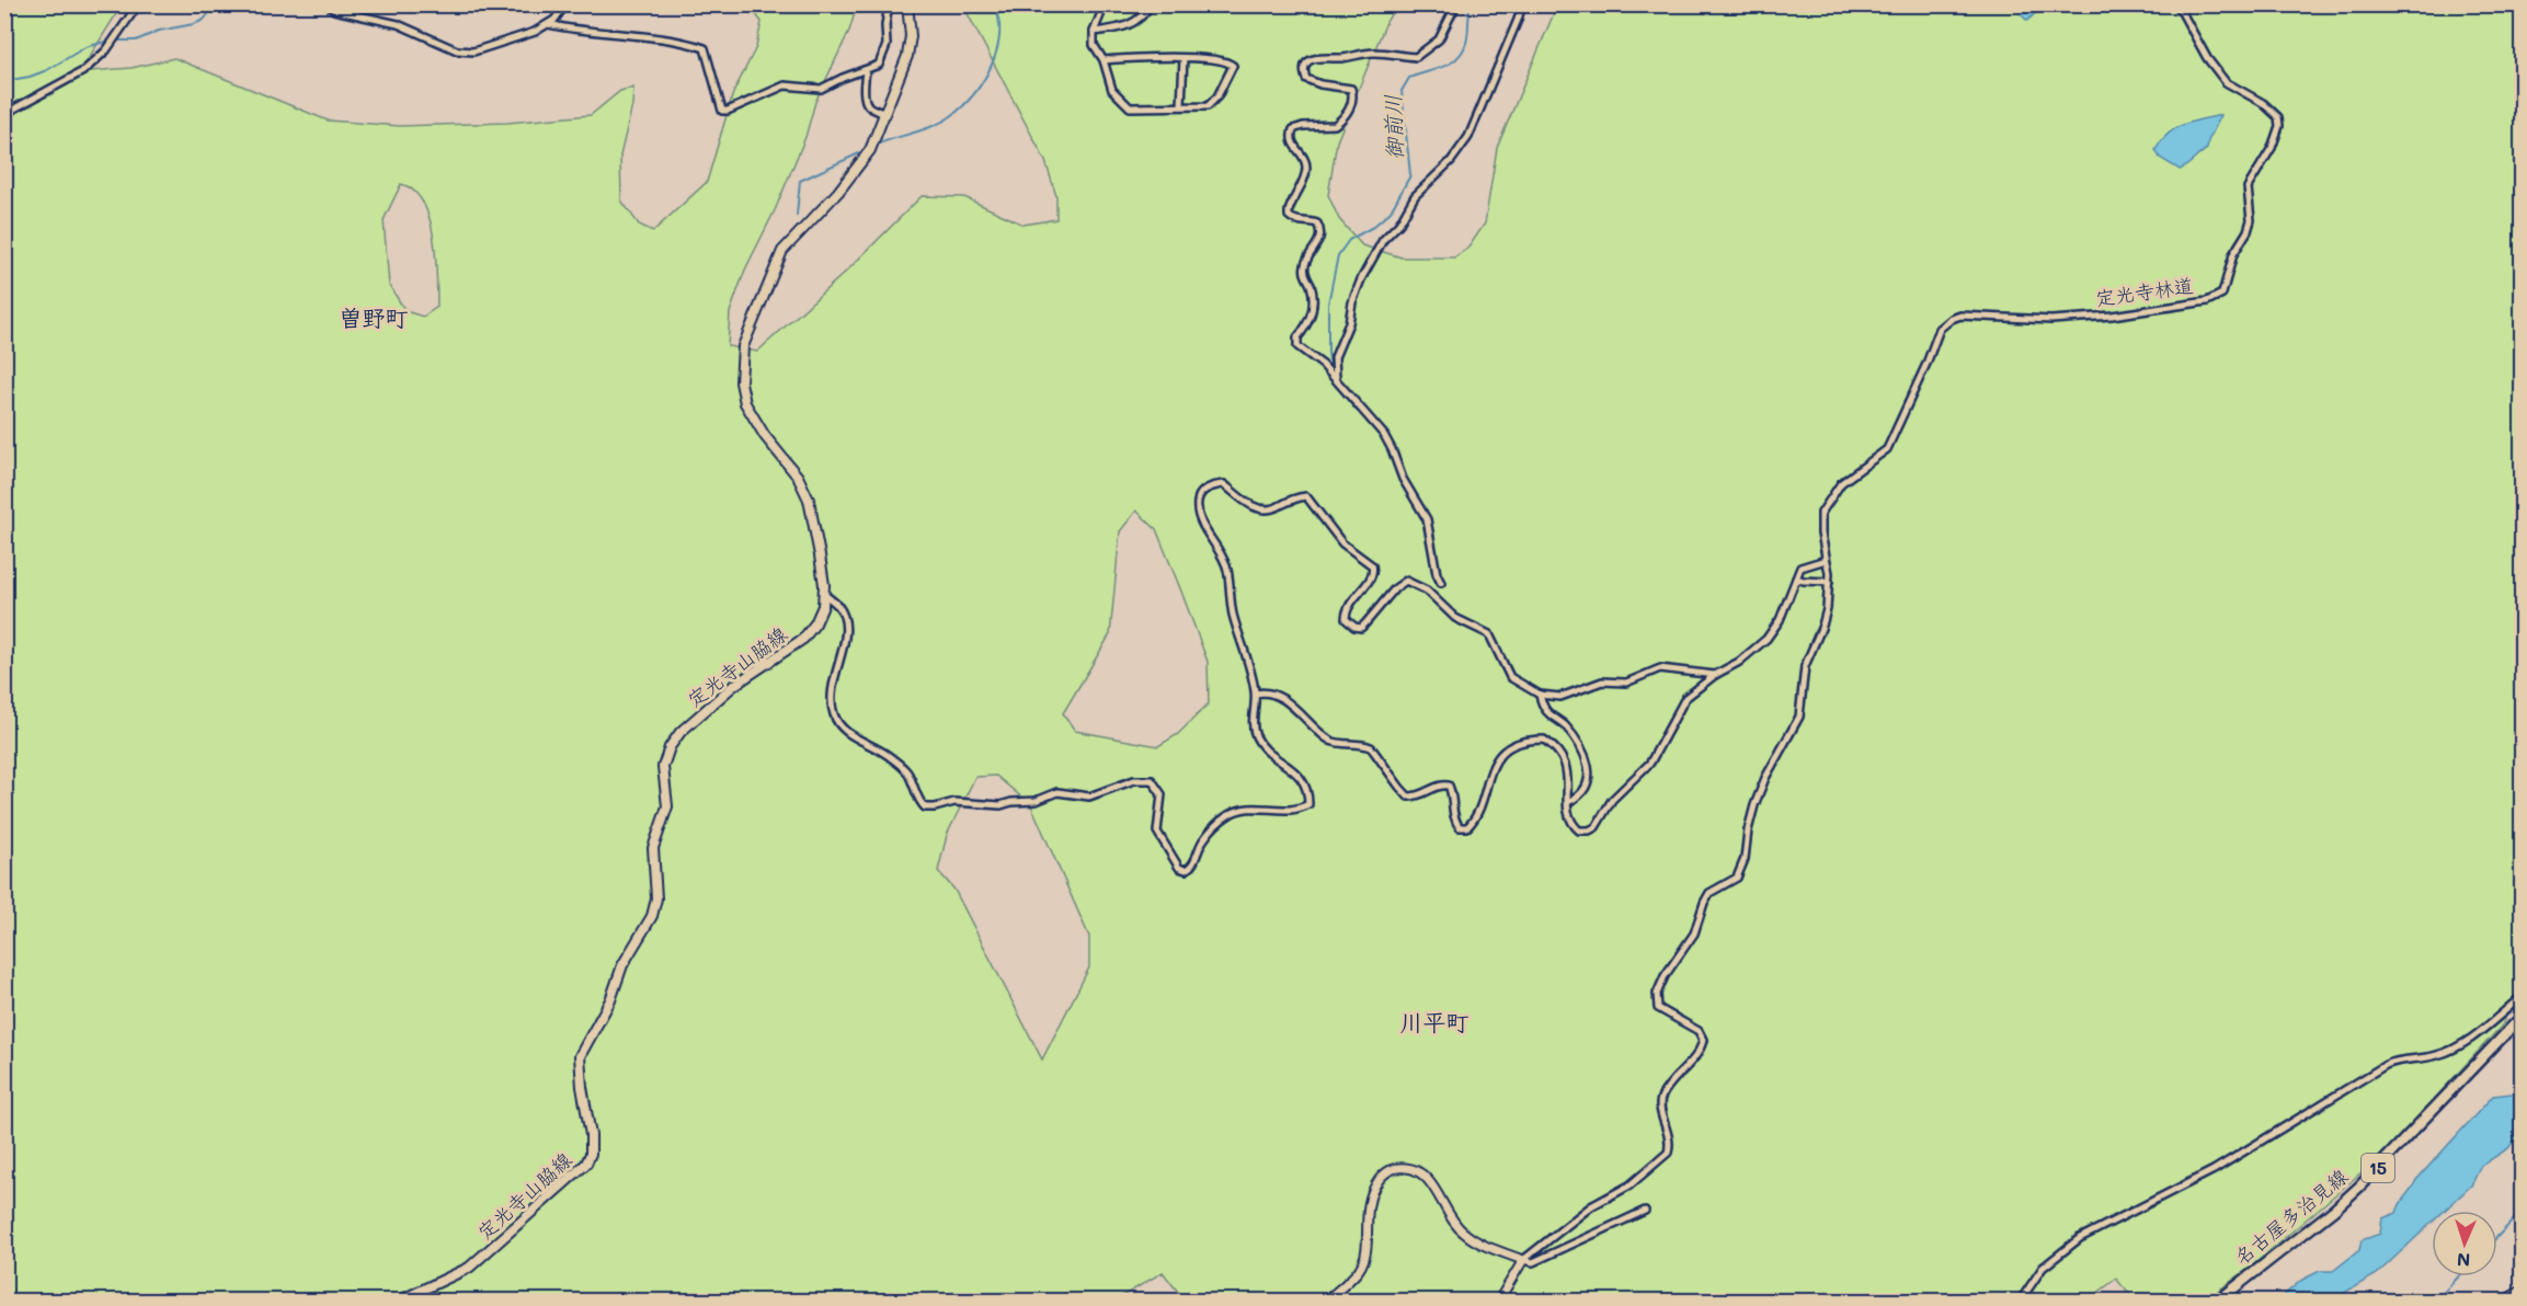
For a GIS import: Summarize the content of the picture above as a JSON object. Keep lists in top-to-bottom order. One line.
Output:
{"streets":{"main road":["定光寺山脇線","15","名古屋多治見線"],"street":["定光寺林道"]},"districts":["曽野町","川平町"],"water":["御前川"],"north":"bottom"}
